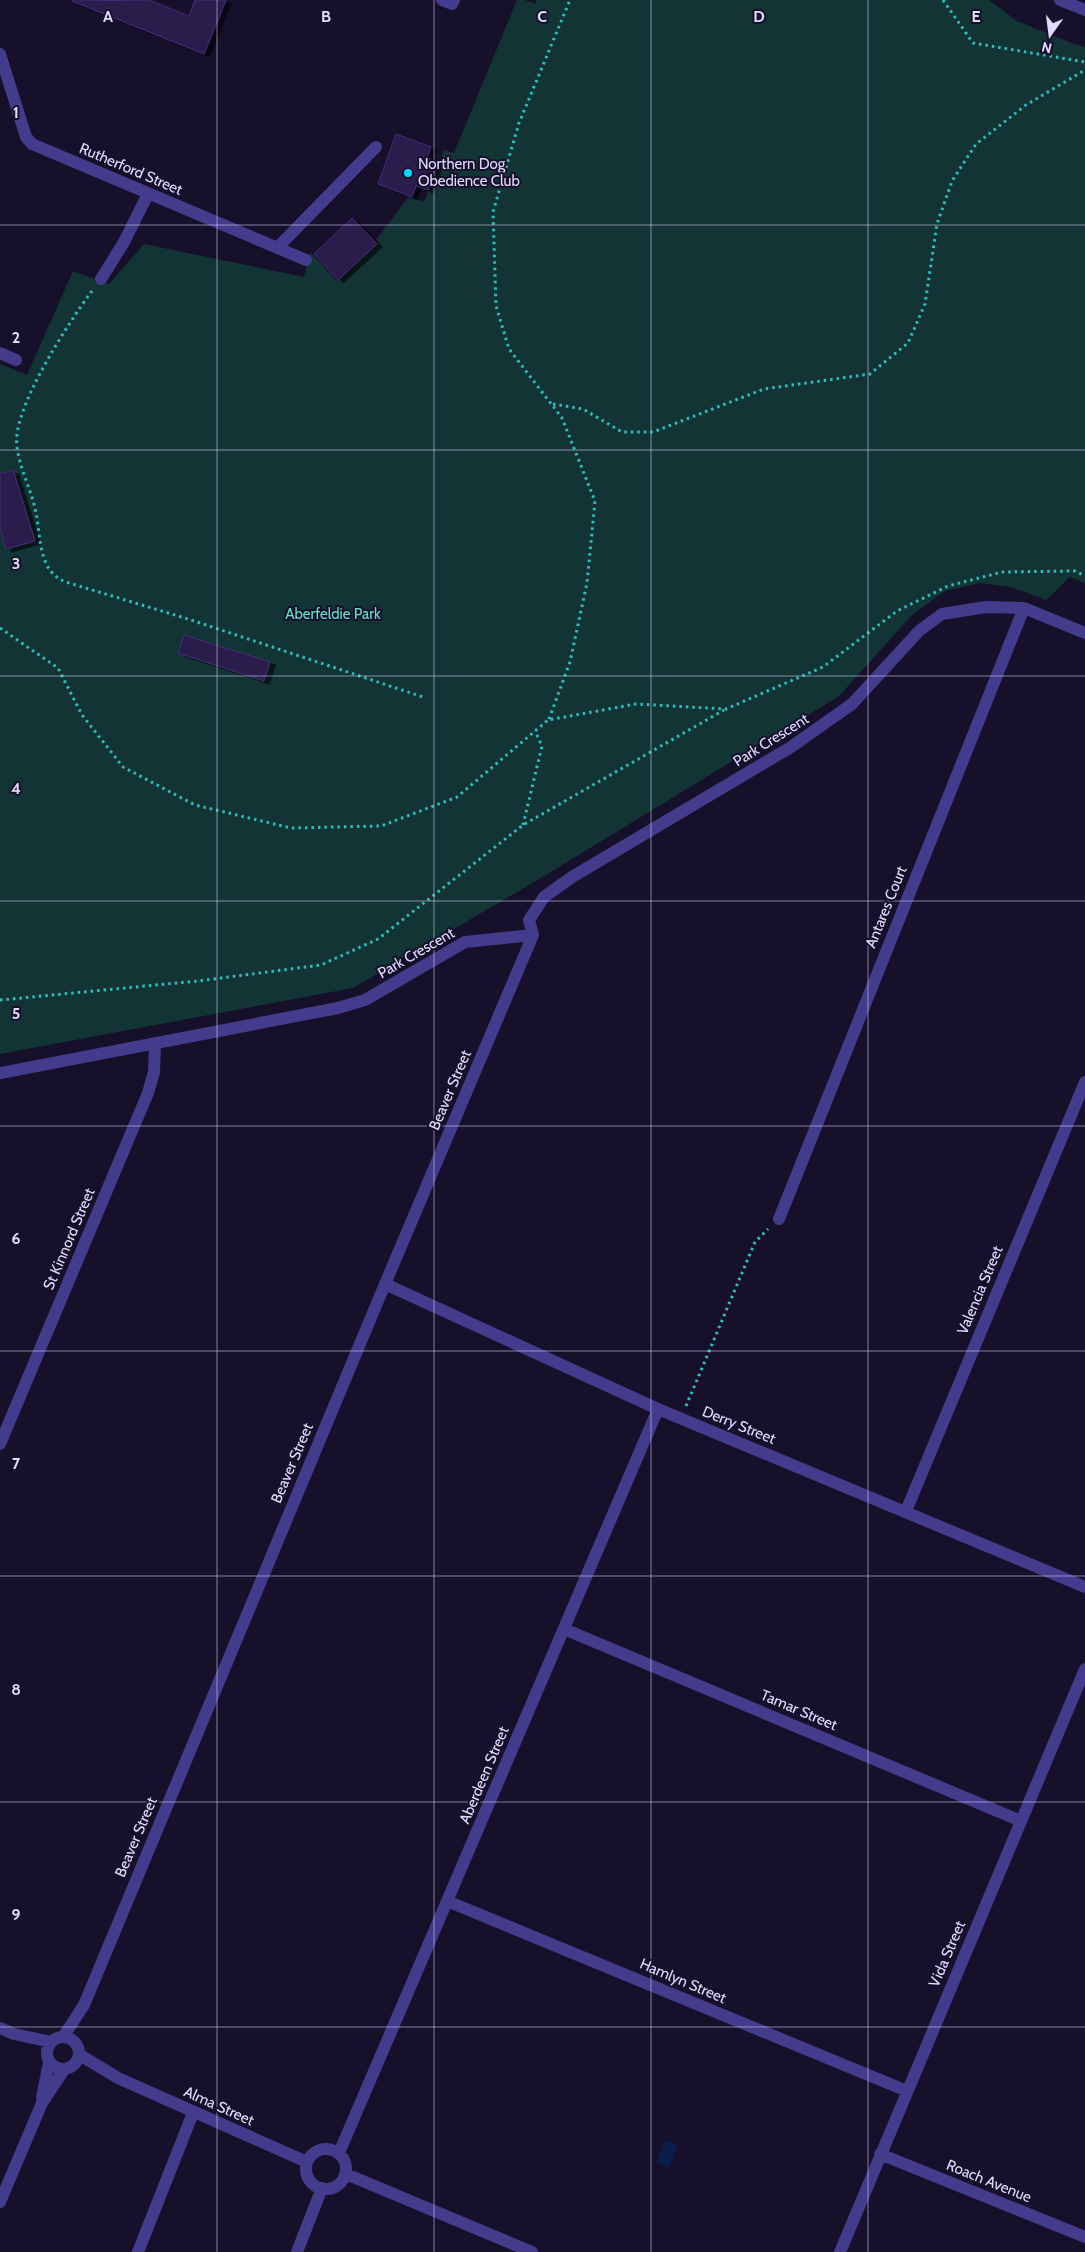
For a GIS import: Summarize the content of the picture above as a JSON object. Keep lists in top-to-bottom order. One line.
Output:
{"streets":{"street":["Rutherford Street","Park Crescent","Antares Court","Beaver Street","St Kinnord Street","Valencia Street","Derry Street","Tamar Street","Aberdeen Street","Vida Street","Hamlyn Street","Alma Street","Roach Avenue"]},"crossings":[["Park Crescent","Antares Court"],["Park Crescent","Beaver Street"],["Park Crescent","St Kinnord Street"],["Beaver Street","Derry Street"],["Beaver Street","Alma Street"],["Valencia Street","Derry Street"],["Derry Street","Aberdeen Street"],["Tamar Street","Aberdeen Street"],["Tamar Street","Vida Street"],["Aberdeen Street","Hamlyn Street"],["Aberdeen Street","Alma Street"],["Vida Street","Hamlyn Street"],["Vida Street","Roach Avenue"]],"parks":["Aberfeldie Park"],"places":["Northern Dog Obedience Club"],"north":"bottom","grid":{"columns":["A","B","C","D","E"],"rows":["1","2","3","4","5","6","7","8","9"]}}
